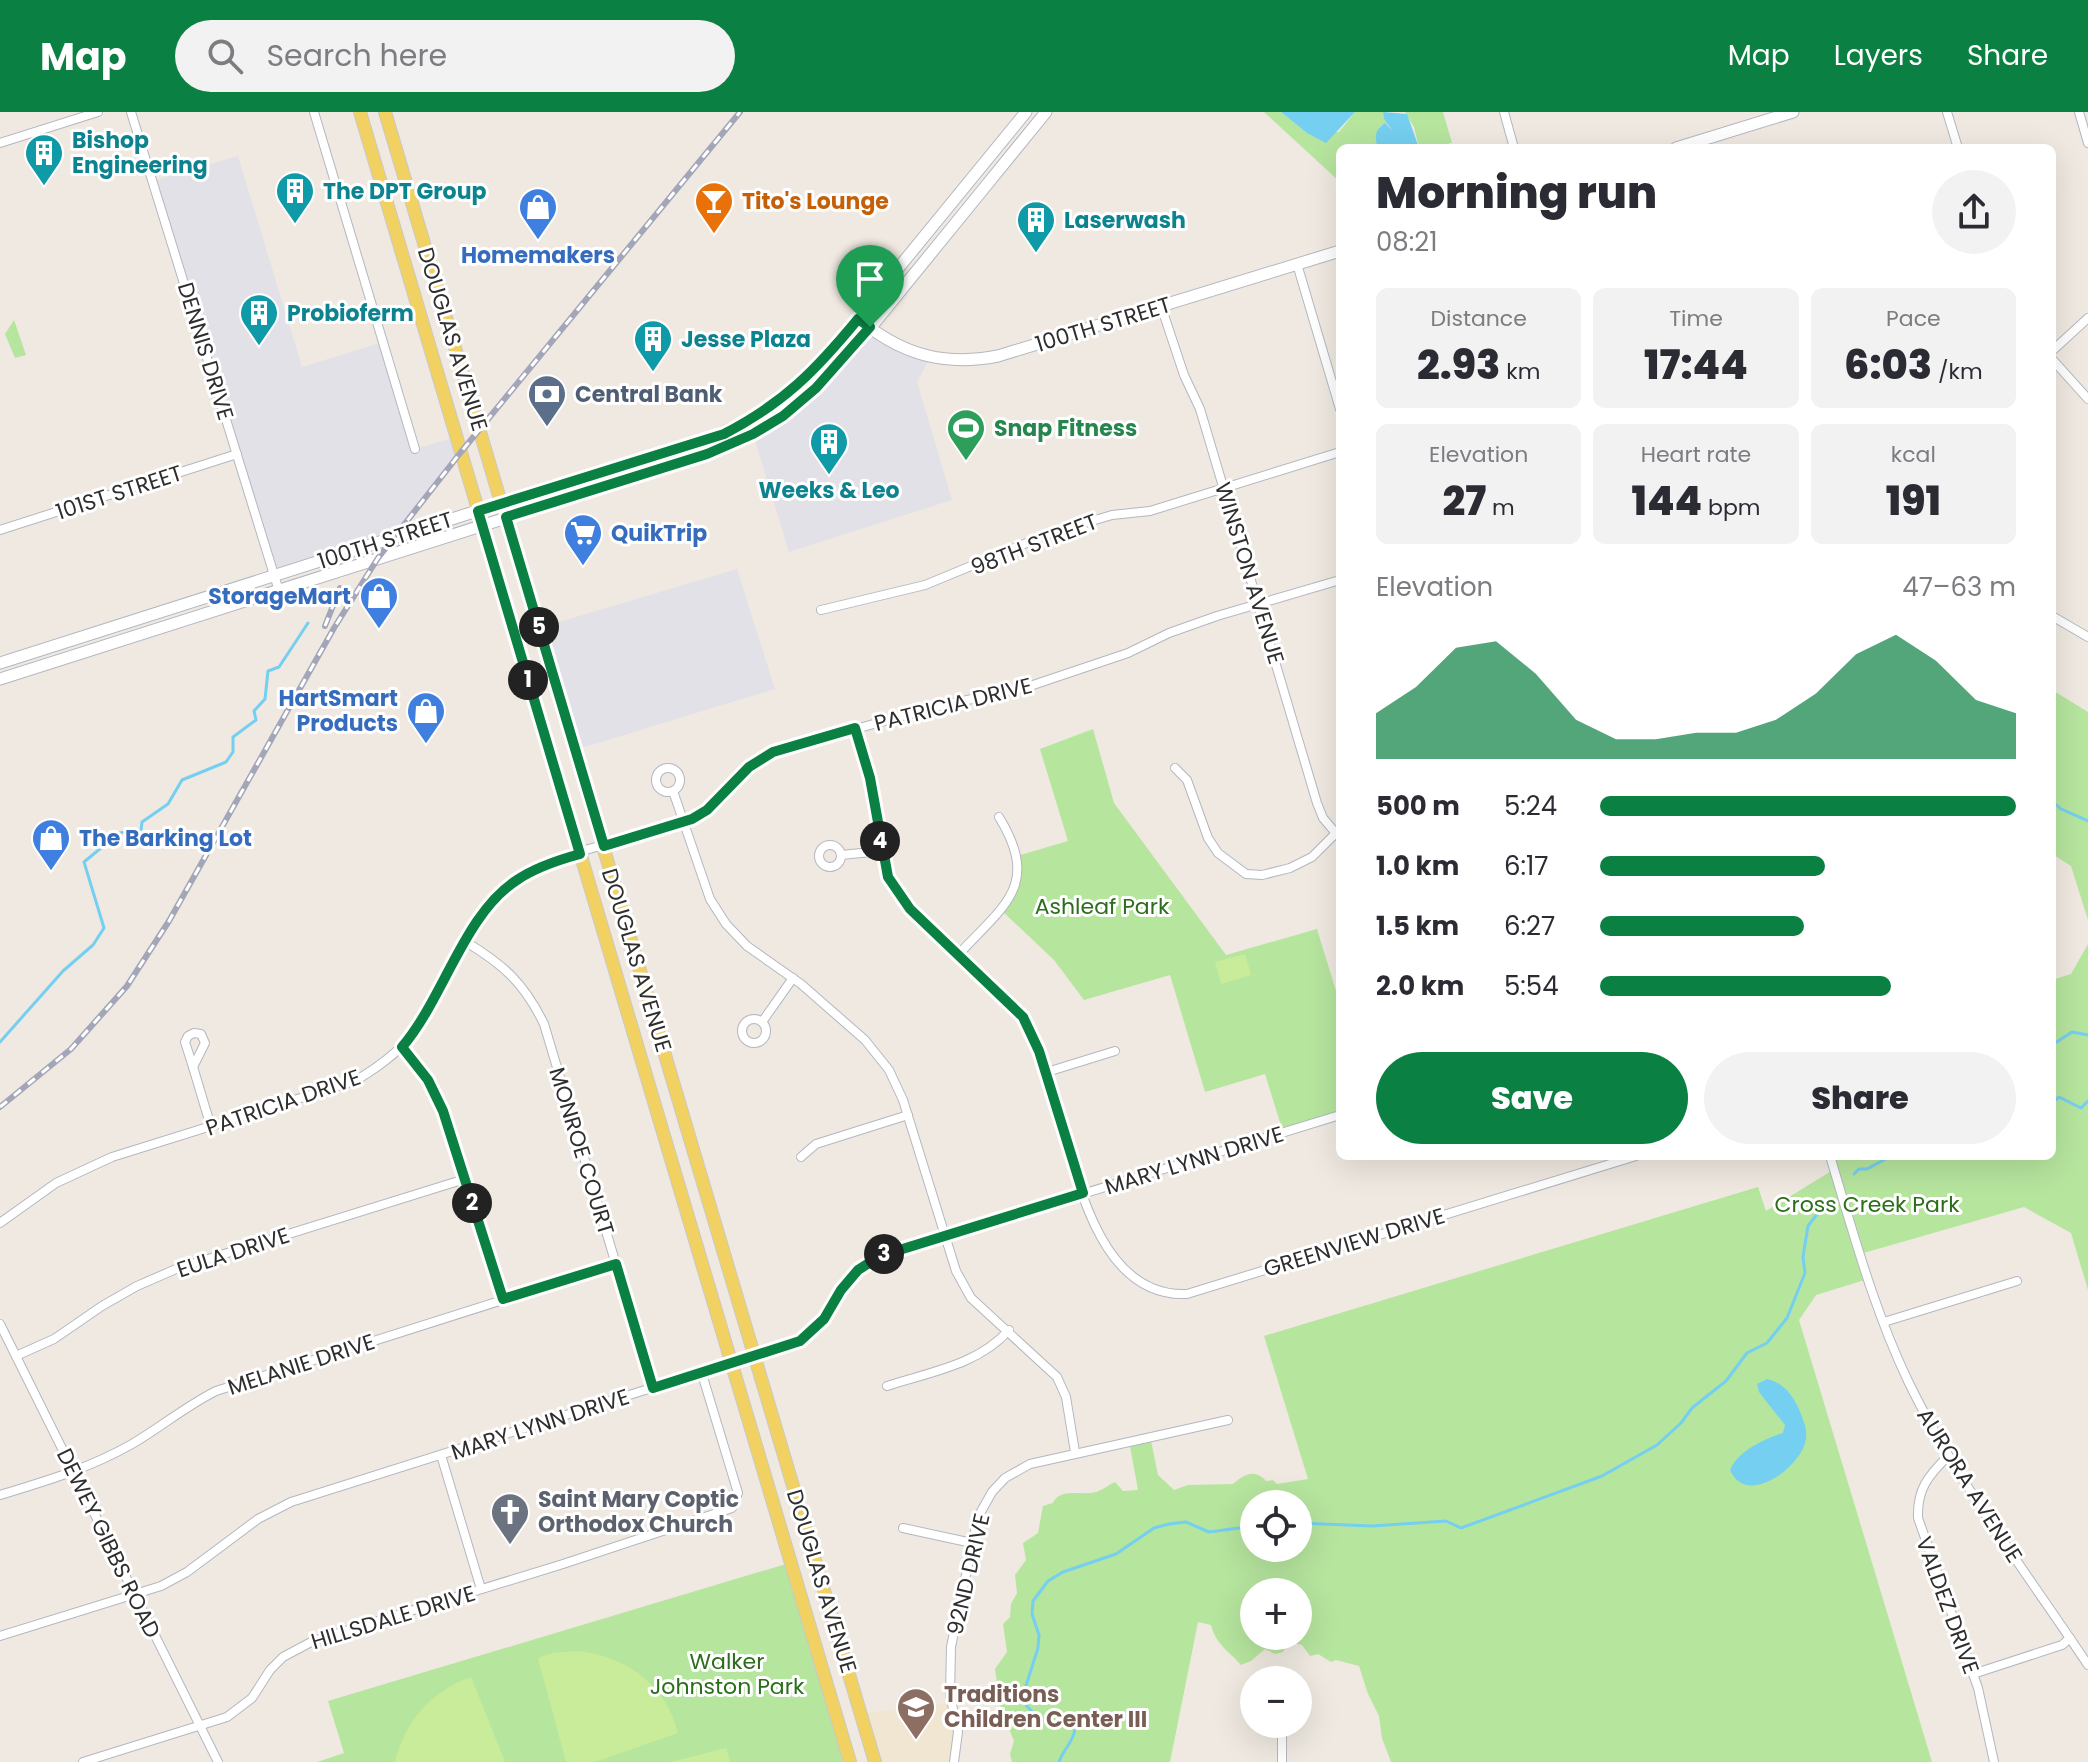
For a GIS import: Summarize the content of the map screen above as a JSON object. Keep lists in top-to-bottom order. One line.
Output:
{"streets":{"main road":["100TH STREET","DOUGLAS AVENUE"],"street":["DENNIS DRIVE","101ST STREET","98TH STREET","WINSTON AVENUE","PATRICIA DRIVE","MONROE COURT","MARY LYNN DRIVE","GREENVIEW DRIVE","EULA DRIVE","MELANIE DRIVE","AURORA AVENUE","DEWEY GIBBS ROAD","92ND DRIVE","VALDEZ DRIVE","HILLSDALE DRIVE"]},"crossings":[["100TH STREET","DOUGLAS AVENUE"],["100TH STREET","DENNIS DRIVE"],["100TH STREET","WINSTON AVENUE"],["DOUGLAS AVENUE","PATRICIA DRIVE"],["DOUGLAS AVENUE","MARY LYNN DRIVE"],["DENNIS DRIVE","101ST STREET"],["98TH STREET","WINSTON AVENUE"],["WINSTON AVENUE","PATRICIA DRIVE"],["PATRICIA DRIVE","MONROE COURT"],["PATRICIA DRIVE","GREENVIEW DRIVE"],["MONROE COURT","MARY LYNN DRIVE"],["MONROE COURT","MELANIE DRIVE"],["MARY LYNN DRIVE","GREENVIEW DRIVE"],["MARY LYNN DRIVE","DEWEY GIBBS ROAD"],["MARY LYNN DRIVE","HILLSDALE DRIVE"],["EULA DRIVE","DEWEY GIBBS ROAD"],["MELANIE DRIVE","DEWEY GIBBS ROAD"],["AURORA AVENUE","VALDEZ DRIVE"],["DEWEY GIBBS ROAD","HILLSDALE DRIVE"]],"parks":["Ashleaf Park","Cross Creek Park","Walker Johnston Park"],"places":{"building":["Bishop Engineering","The DPT Group","Laserwash","Probioferm","Jesse Plaza","Weeks & Leo"],"bar":["Tito's Lounge"],"shop":["Homemakers","StorageMart","HartSmart Products","The Barking Lot"],"bank":["Central Bank"],"sports":["Snap Fitness"],"supermarket":["QuikTrip"],"church":["Saint Mary Coptic Orthodox Church"],"school or university":["Traditions Children Center III"]},"page":{"header":"Map","search":"Search here","nav":["Map","Layers","Share"],"heading":["Morning run","08:21"],"stats":[["Distance","2.93 km"],["Time","17:44"],["Pace","6:03 /km"],["Elevation","27 m"],["Heart rate","144 bpm"],["kcal","191"]],"chart":["Elevation","47–63 m"],"pins":["5","1","4","2","3"],"list":[{"name":"500 m","note":"5:24"},{"name":"1.0 km","note":"6:17"},{"name":"1.5 km","note":"6:27"},{"name":"2.0 km","note":"5:54"}],"buttons":["Save","Share"],"map_buttons":["+","−"]}}
